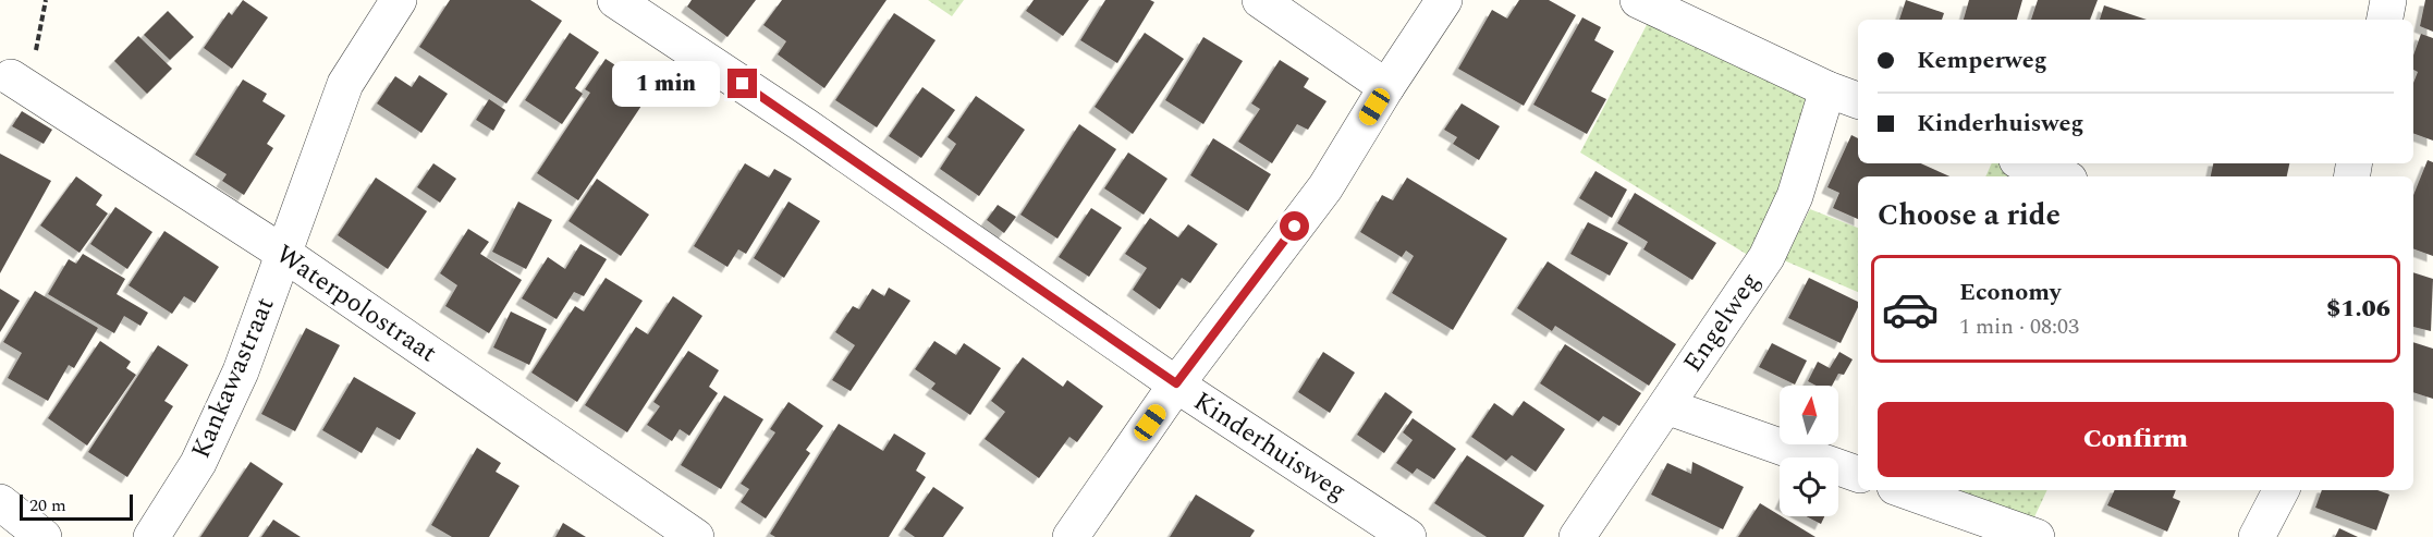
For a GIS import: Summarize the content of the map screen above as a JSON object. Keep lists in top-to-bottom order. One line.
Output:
{"streets":{"street":["Waterpolostraat","Engelweg","Kankawastraat","Kinderhuisweg"]},"crossings":[["Waterpolostraat","Kankawastraat"]],"scale_bar":"20 m","north":"top","page":{"banner":["Kemperweg","Kinderhuisweg"],"bubble":"1 min","heading":"Choose a ride","list":[{"name":"Economy","note":"1 min · 08:03","value":"$1.06"}],"buttons":"Confirm","scale":"20 m"}}
